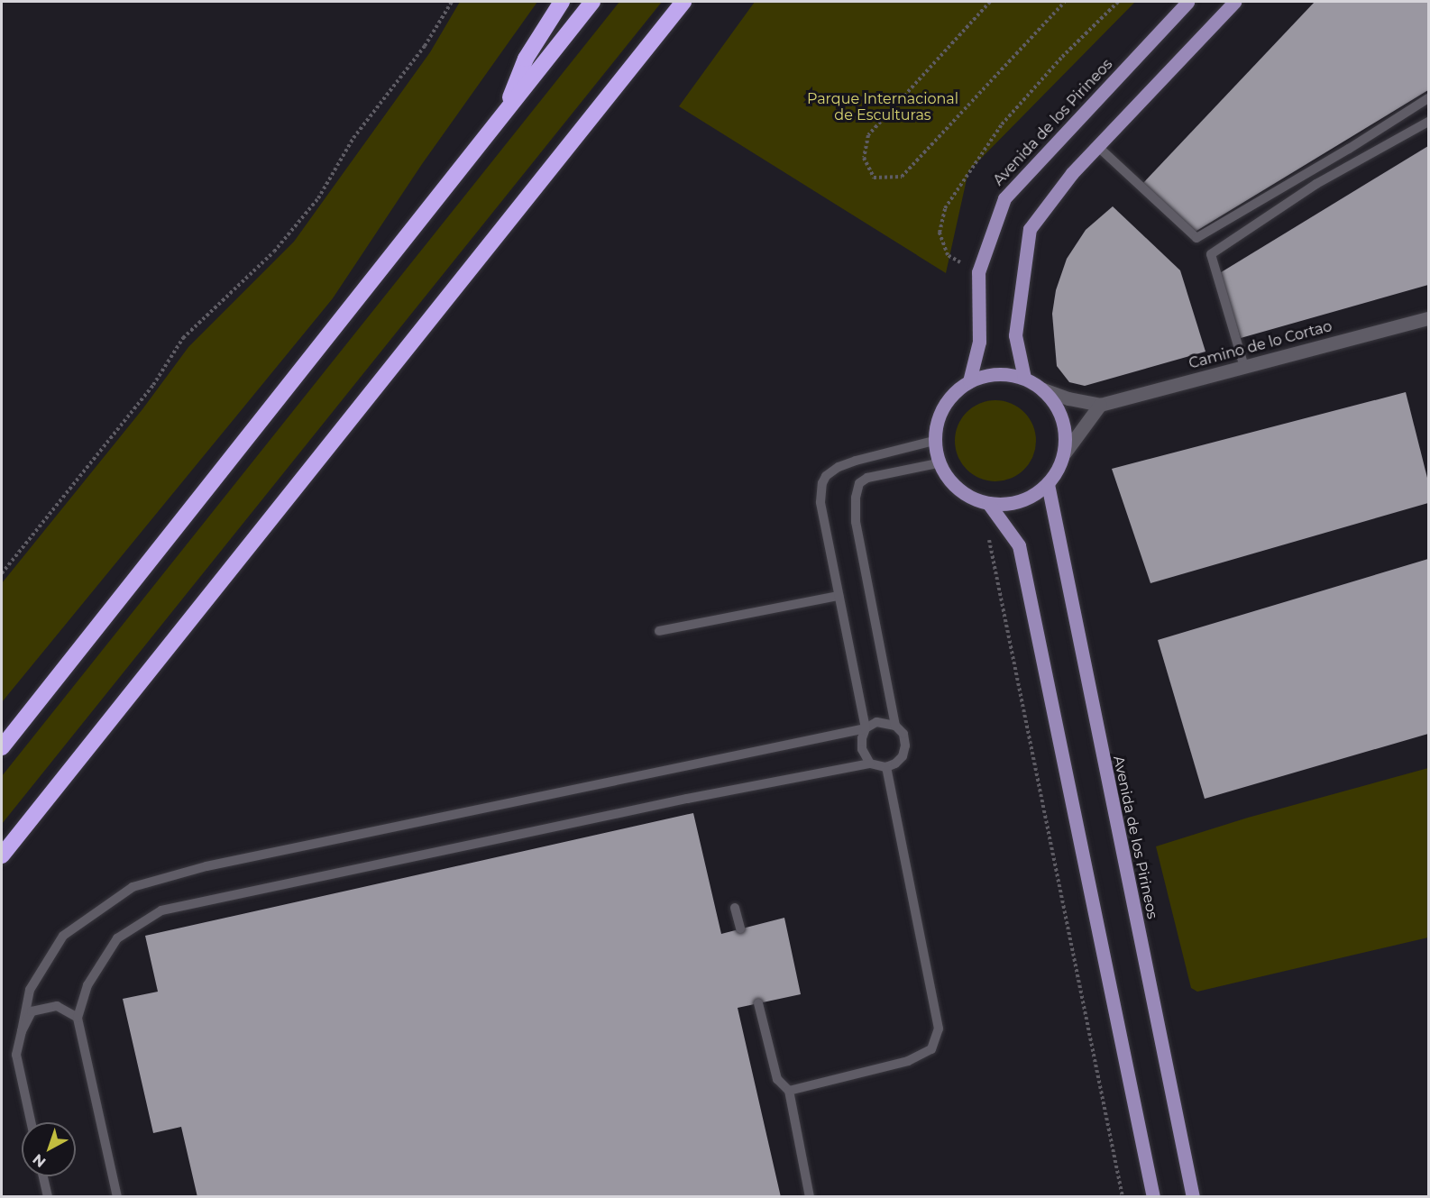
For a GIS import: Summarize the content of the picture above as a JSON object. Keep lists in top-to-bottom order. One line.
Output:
{"streets":{"main road":["Avenida de los Pirineos"],"street":["Camino de lo Cortao"]},"crossings":[["Avenida de los Pirineos","Camino de lo Cortao"]],"parks":["Parque Internacional de Esculturas"],"north":"bottom left"}
